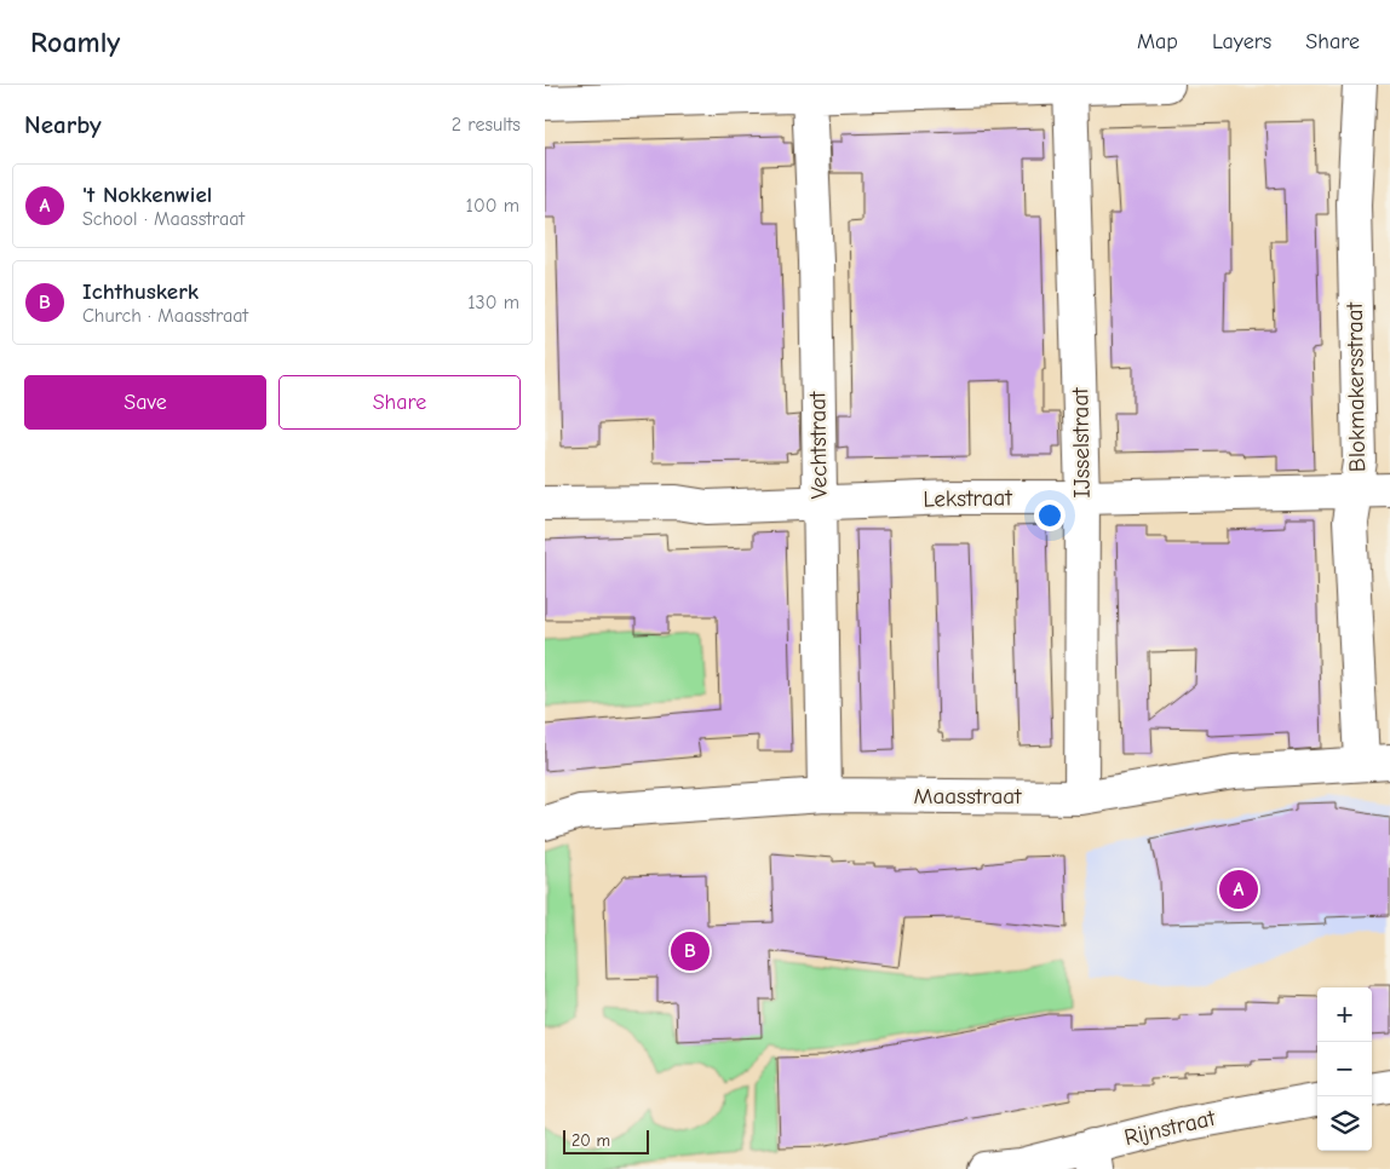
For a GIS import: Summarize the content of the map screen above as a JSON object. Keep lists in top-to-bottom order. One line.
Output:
{"streets":{"street":["Blokmakersstraat","IJsselstraat","Vechtstraat","Lekstraat","Maasstraat","Rijnstraat"]},"crossings":[["Blokmakersstraat","Lekstraat"],["Blokmakersstraat","Maasstraat"],["IJsselstraat","Lekstraat"],["IJsselstraat","Maasstraat"],["Vechtstraat","Lekstraat"],["Vechtstraat","Maasstraat"]],"scale_bar":"20 m","page":{"header":"Roamly","nav":["Map","Layers","Share"],"heading":["Nearby","2 results"],"list":[{"mark":"A","name":"'t Nokkenwiel","note":"School · Maasstraat","value":"100 m"},{"mark":"B","name":"Ichthuskerk","note":"Church · Maasstraat","value":"130 m"}],"buttons":["Save","Share"],"pins":["A","B"],"map_buttons":["+","−"],"scale":"20 m"}}
